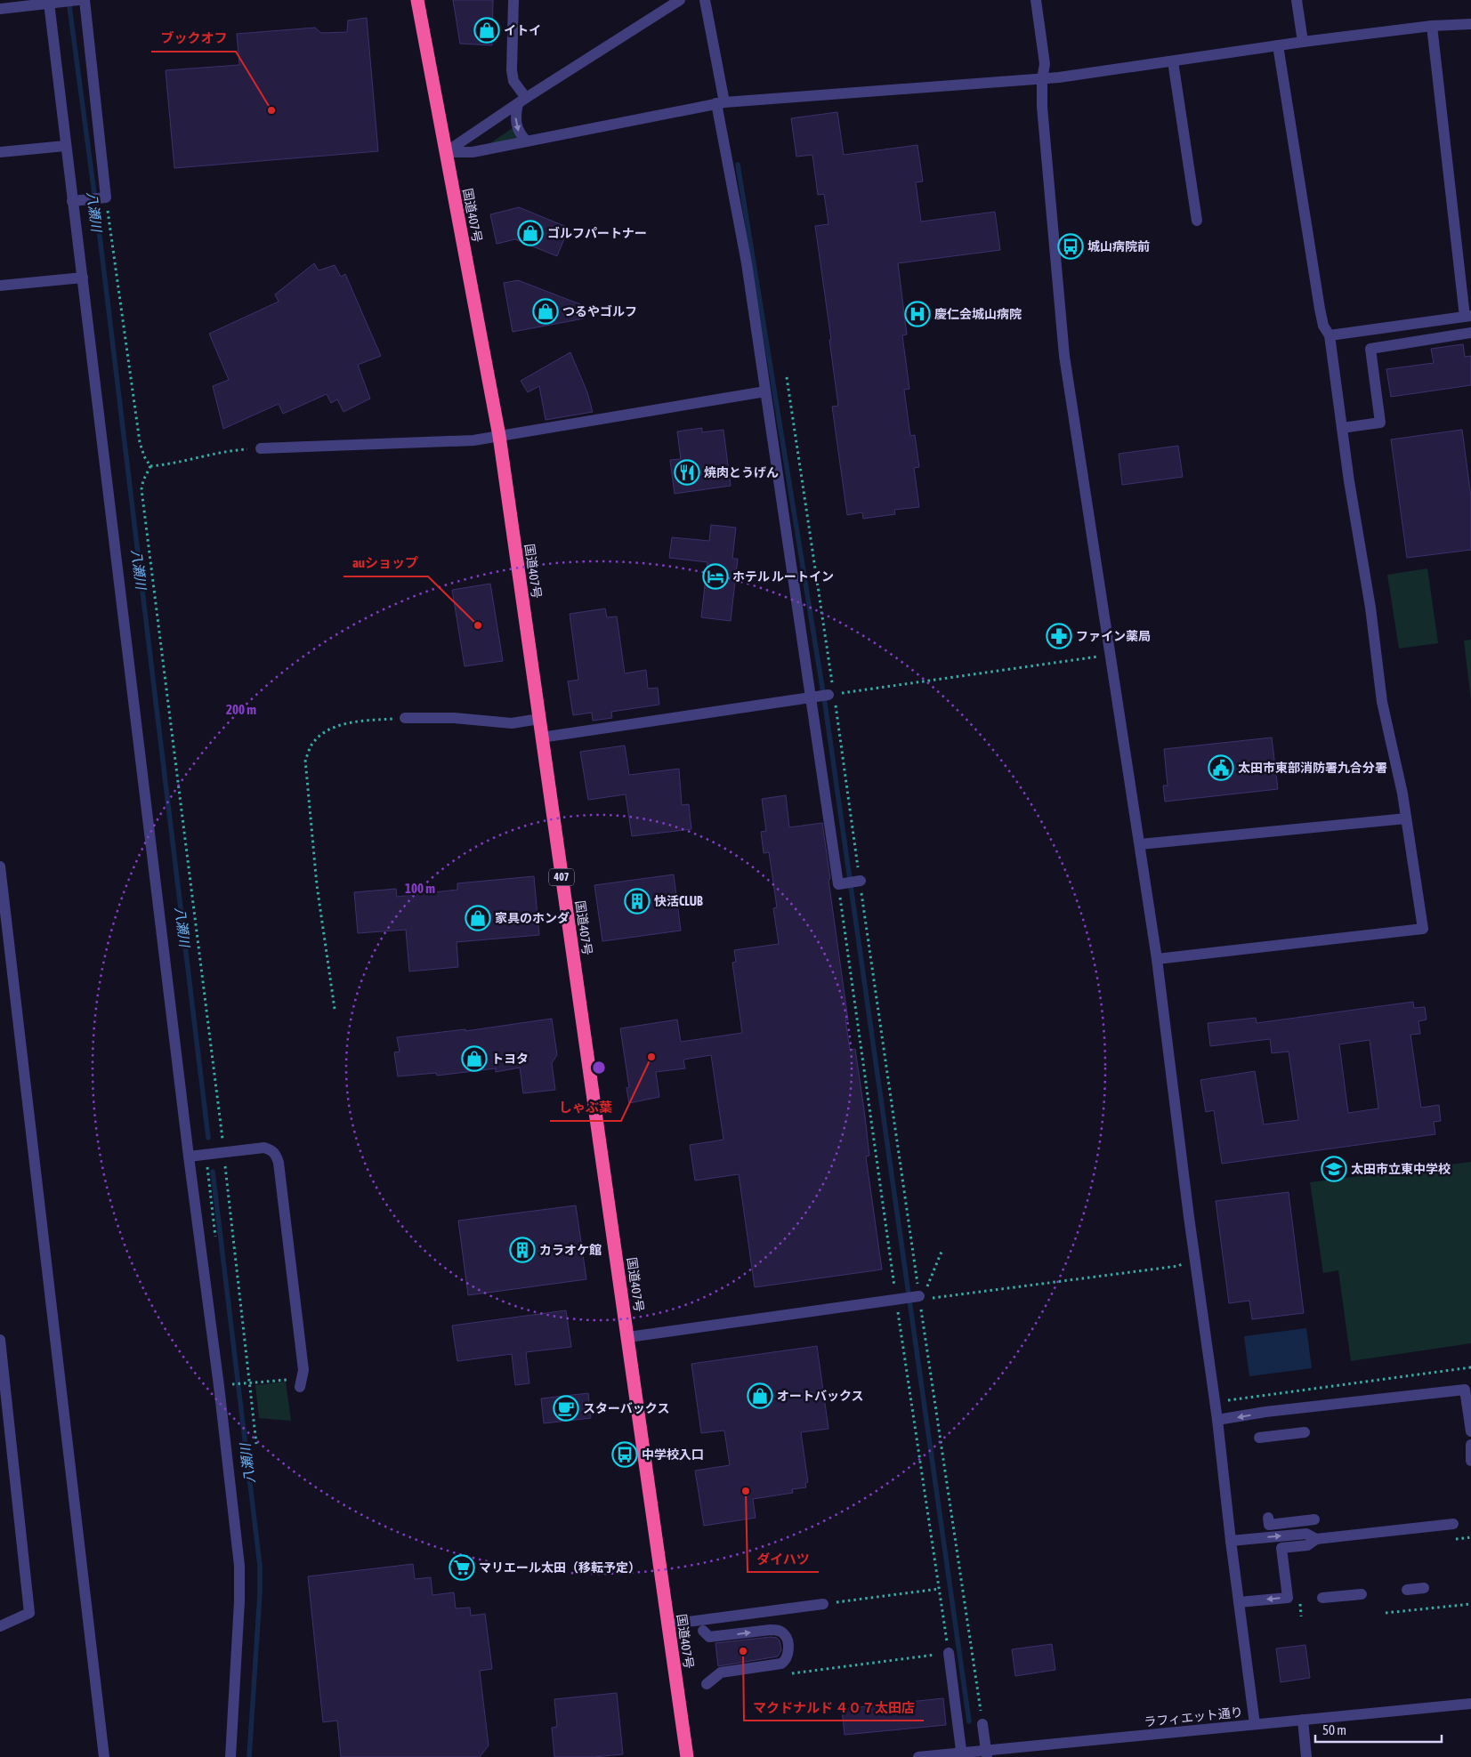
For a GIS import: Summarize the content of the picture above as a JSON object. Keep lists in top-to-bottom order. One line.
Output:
{"streets":{"highway":["国道407号","407"],"street":["ラフィエット通り"]},"water":["八瀬川"],"places":{"shop":["イトイ","ゴルフパートナー","つるやゴルフ","家具のホンダ","トヨタ","オートバックス"],"other":["ブックオフ","auショップ","しゃぶ葉","ダイハツ","マクドナルド ４０７太田店"],"bus stop":["城山病院前","中学校入口"],"hospital":["慶仁会城山病院"],"restaurant":["焼肉とうげん"],"hotel":["ホテル ルートイン"],"pharmacy":["ファイン薬局"],"public building":["太田市東部消防署九合分署"],"building":["快活CLUB","カラオケ館"],"school or university":["太田市立東中学校"],"cafe":["スターバックス"],"supermarket":["マリエール太田（移転予定）"]},"scale_bar":"50 m","rings":["200 m","100 m"]}
